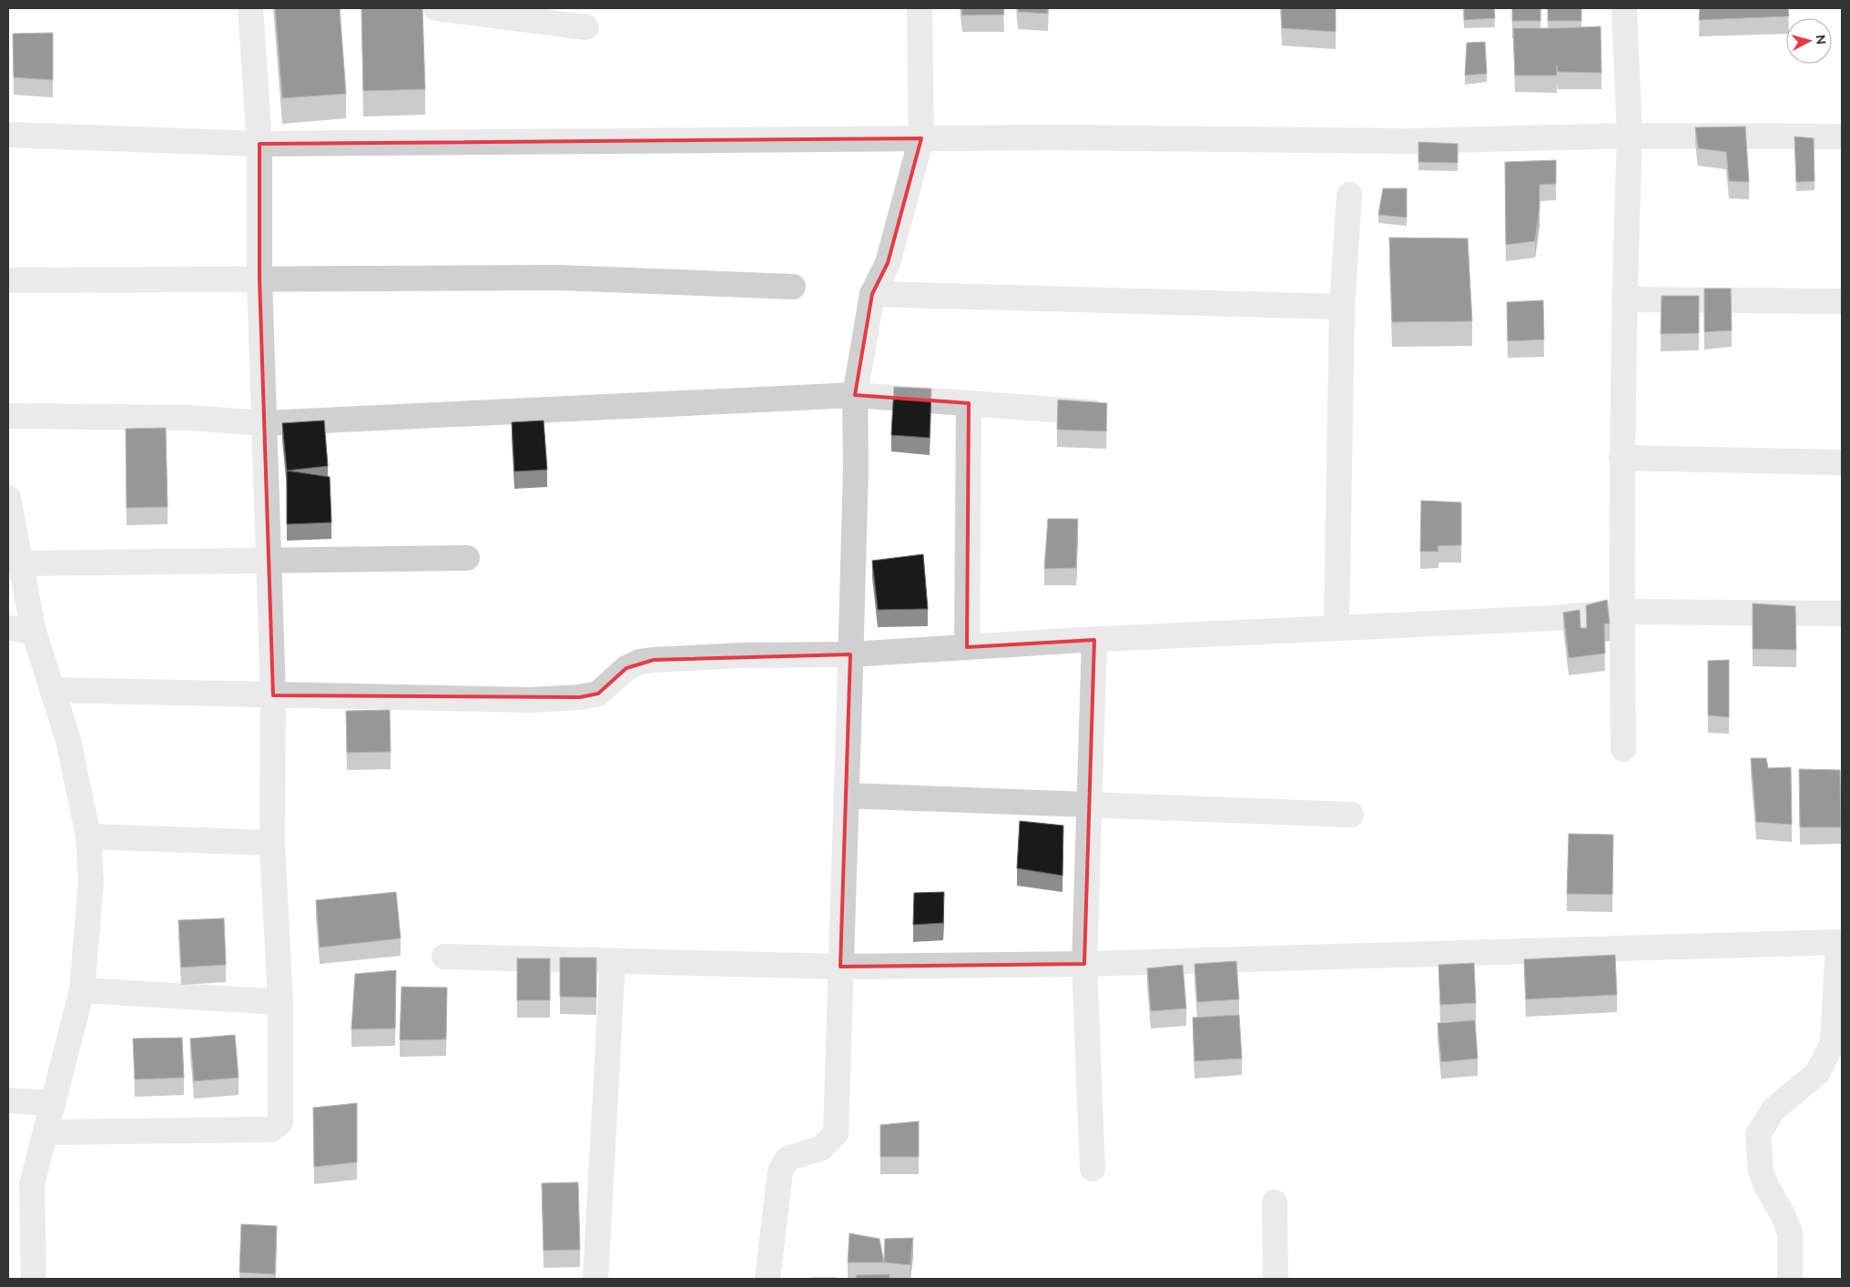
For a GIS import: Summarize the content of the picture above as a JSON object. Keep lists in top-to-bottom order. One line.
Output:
{"north":"right"}
